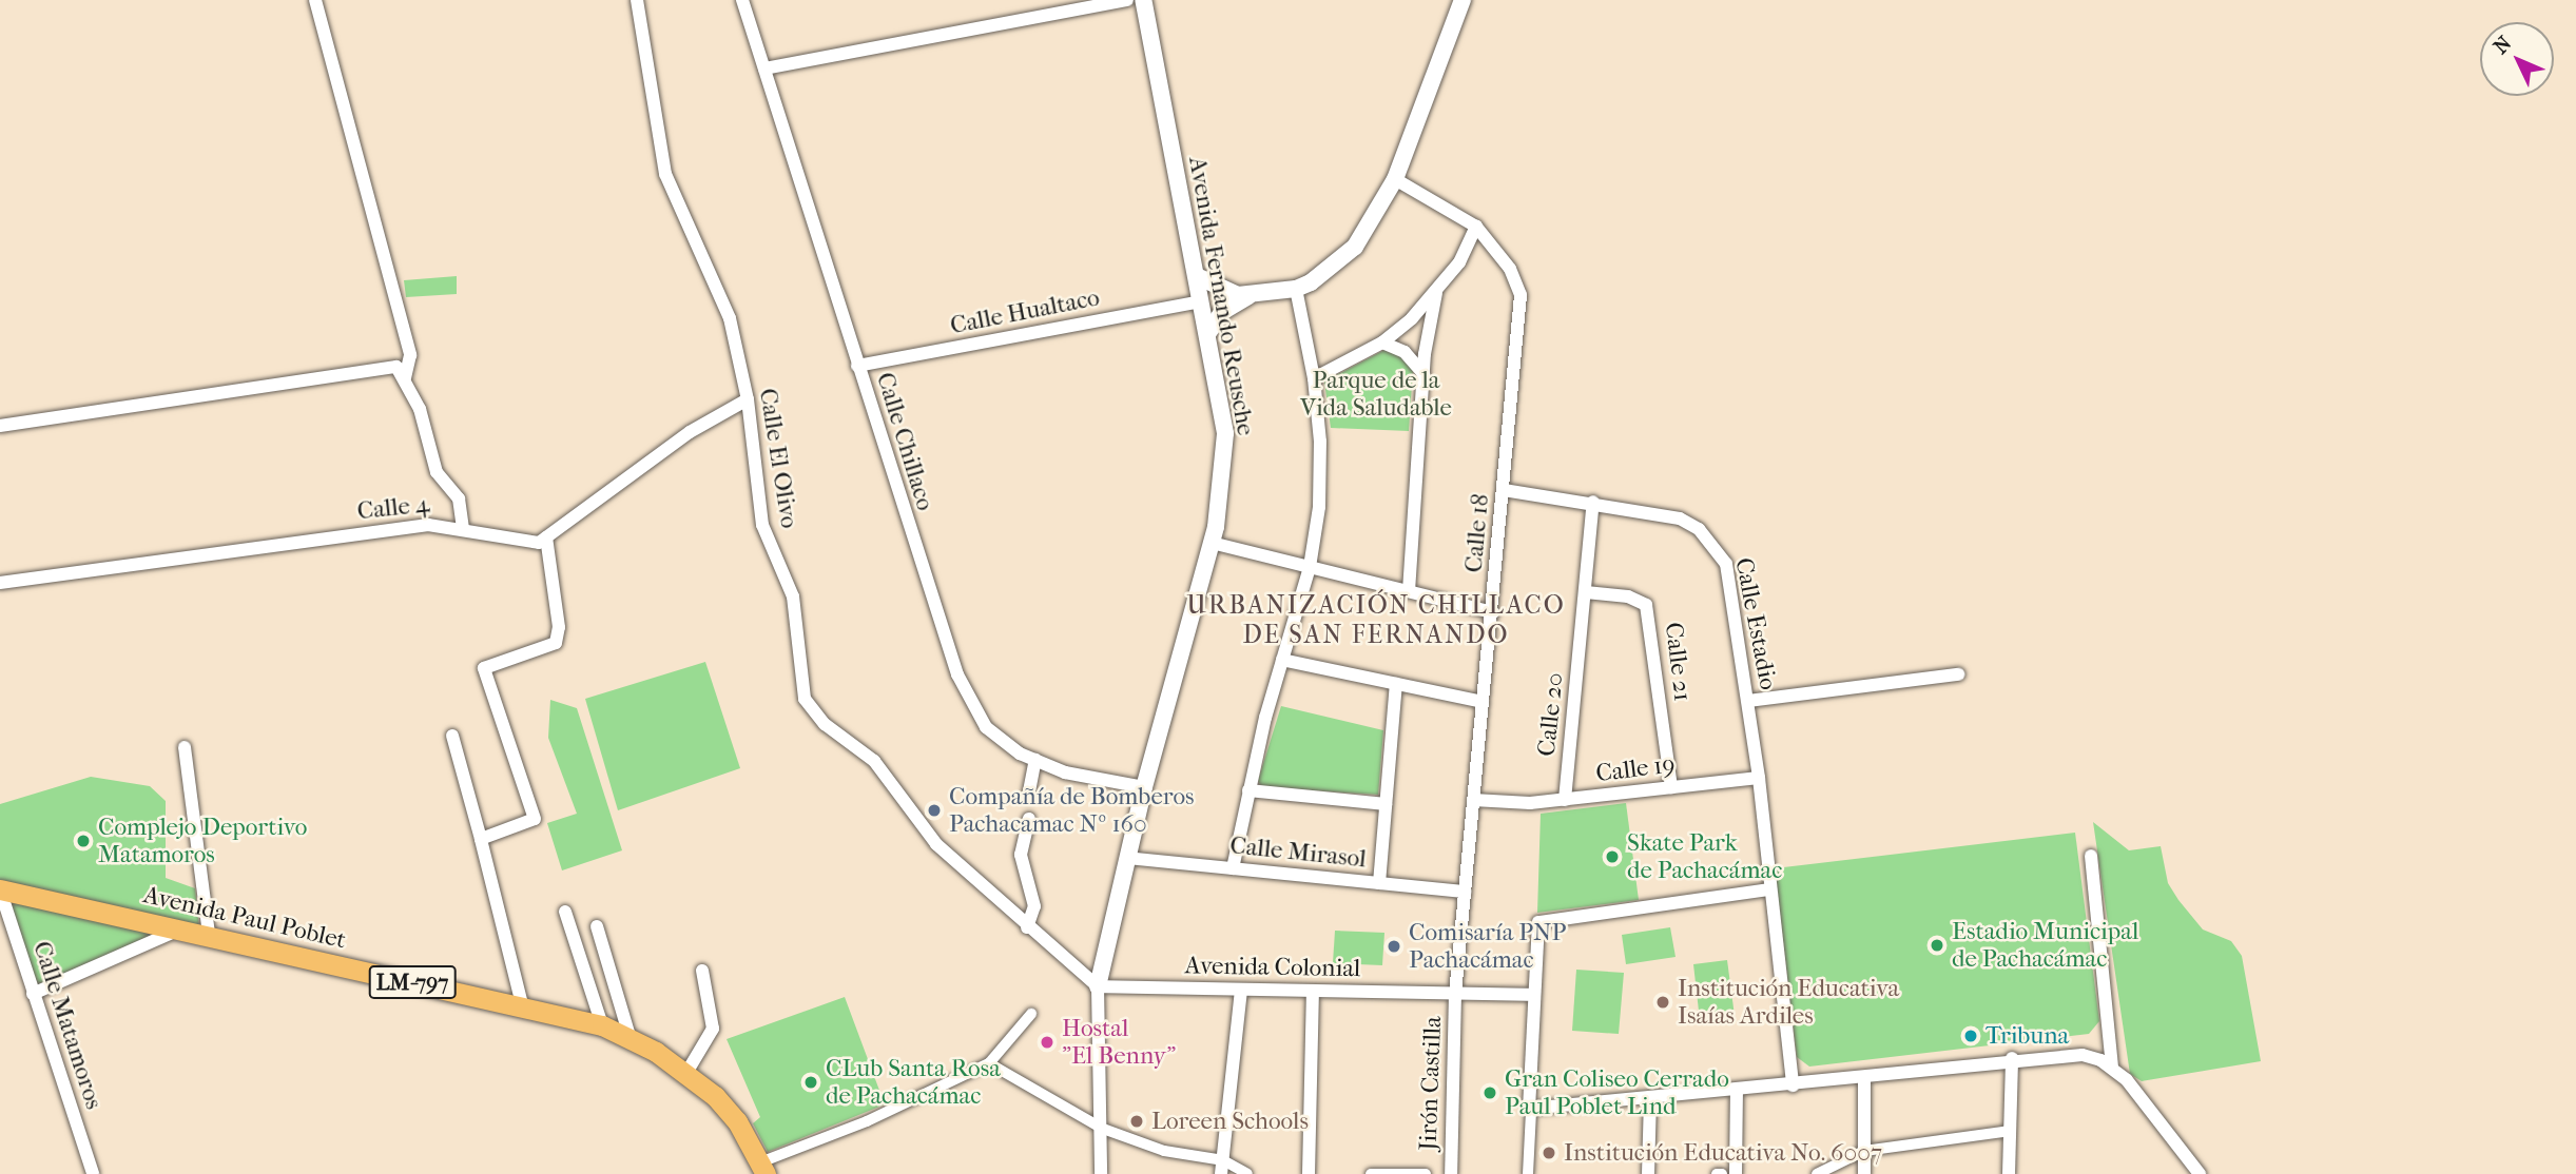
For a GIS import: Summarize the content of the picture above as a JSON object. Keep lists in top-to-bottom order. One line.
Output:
{"streets":{"main road":["Avenida Paul Poblet","LM-797"],"street":["Avenida Fernando Reusche","Calle Hualtaco","Calle Chillaco","Calle El Olivo","Calle 4","Calle 18","Calle Estadio","Calle 21","Calle 20","Calle 19","Calle Mirasol","Avenida Colonial","Calle Matamoros","Jirón Castilla"]},"crossings":[["Avenida Fernando Reusche","Calle Hualtaco"],["Avenida Fernando Reusche","Calle Chillaco"],["Avenida Fernando Reusche","Calle El Olivo"],["Avenida Fernando Reusche","Calle Mirasol"],["Avenida Fernando Reusche","Avenida Colonial"],["Calle Hualtaco","Calle Chillaco"],["Calle El Olivo","Avenida Colonial"],["Calle 18","Calle Estadio"],["Calle 18","Calle 19"],["Calle 18","Calle Mirasol"],["Calle 18","Avenida Colonial"],["Calle 18","Jirón Castilla"],["Calle Estadio","Calle 20"],["Calle Estadio","Calle 19"],["Calle 21","Calle 20"],["Calle 21","Calle 19"],["Calle 20","Calle 19"],["Avenida Paul Poblet","Calle Matamoros"],["Avenida Colonial","Jirón Castilla"]],"districts":["URBANIZACIÓN CHILLACO DE SAN FERNANDO"],"parks":["Parque de la Vida Saludable"],"places":["Compañía de Bomberos Pachacamac Nº 160","Complejo Deportivo Matamoros","Skate Park de Pachacámac","Estadio Municipal de Pachacámac","Comisaría PNP Pachacámac","Institución Educativa Isaías Ardiles","Tribuna","Hostal \"El Benny\"","CLub Santa Rosa de Pachacámac","Gran Coliseo Cerrado Paul Poblet Lind","Loreen Schools","Institución Educativa No. 6007"],"north":"top left"}
